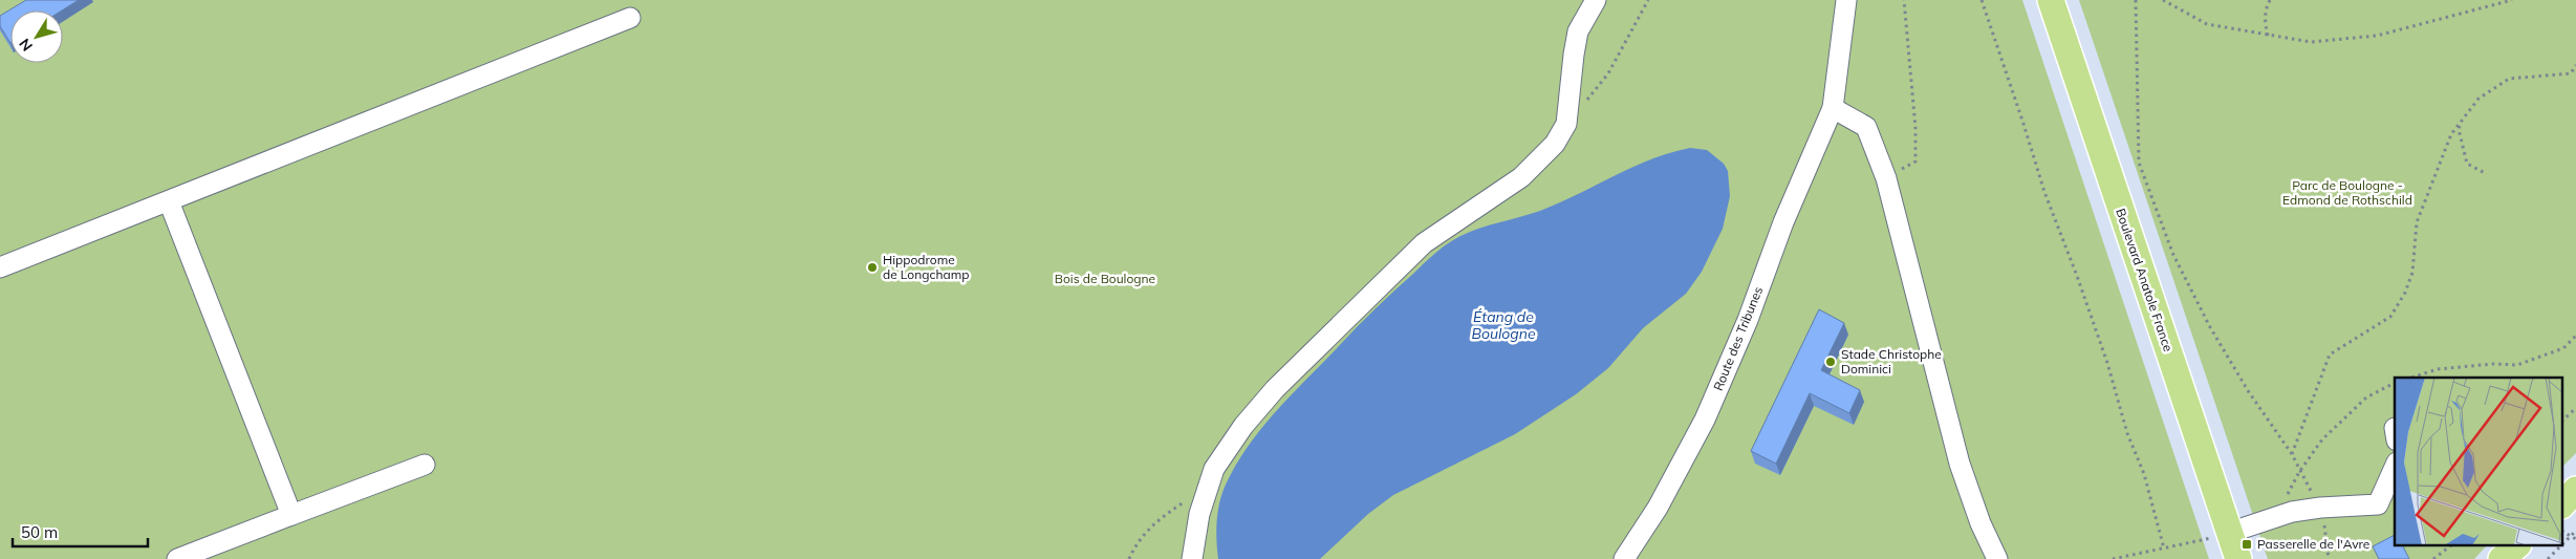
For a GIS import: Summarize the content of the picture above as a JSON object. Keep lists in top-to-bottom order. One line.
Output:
{"streets":{"main road":["Boulevard Anatole France"],"lane":["Route des Tribunes"]},"water":["Étang de Boulogne"],"parks":["Parc de Boulogne - Edmond de Rothschild","Bois de Boulogne"],"places":{"other":["Hippodrome de Longchamp","Stade Christophe Dominici"],"transit":["Passerelle de l'Avre"]},"scale_bar":"50 m","north":"bottom left"}
